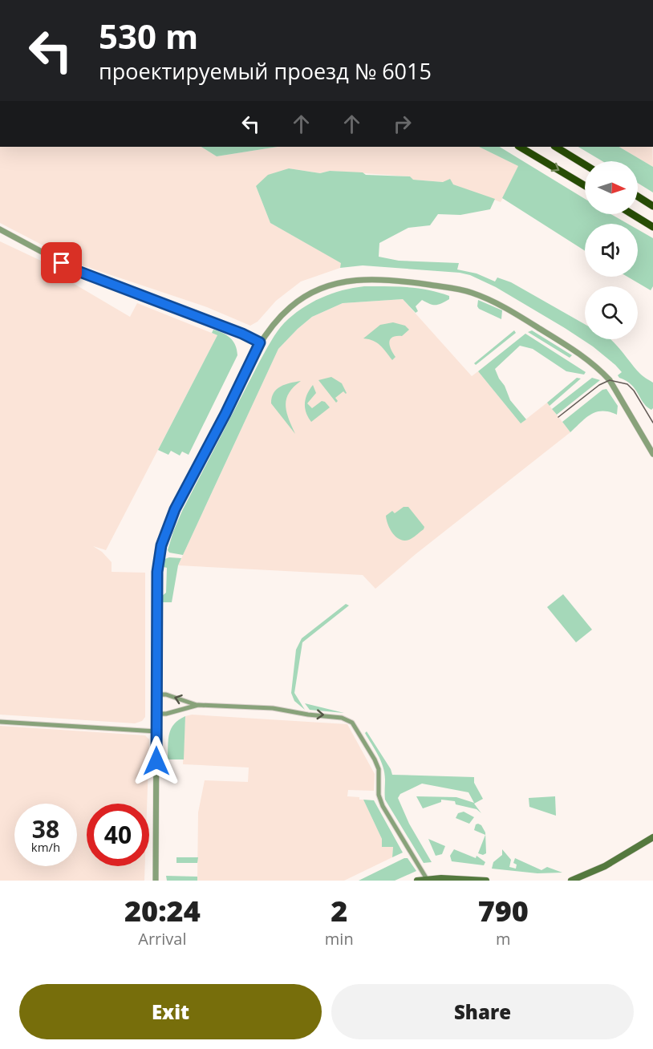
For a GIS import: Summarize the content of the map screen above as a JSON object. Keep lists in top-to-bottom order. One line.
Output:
{"north":"right","page":{"turn":["530 m","проектируемый проезд № 6015"],"speed":"38 km/h","limit":"40","eta":["20:24","Arrival","2","min","790","m"],"buttons":["Exit","Share"]}}
